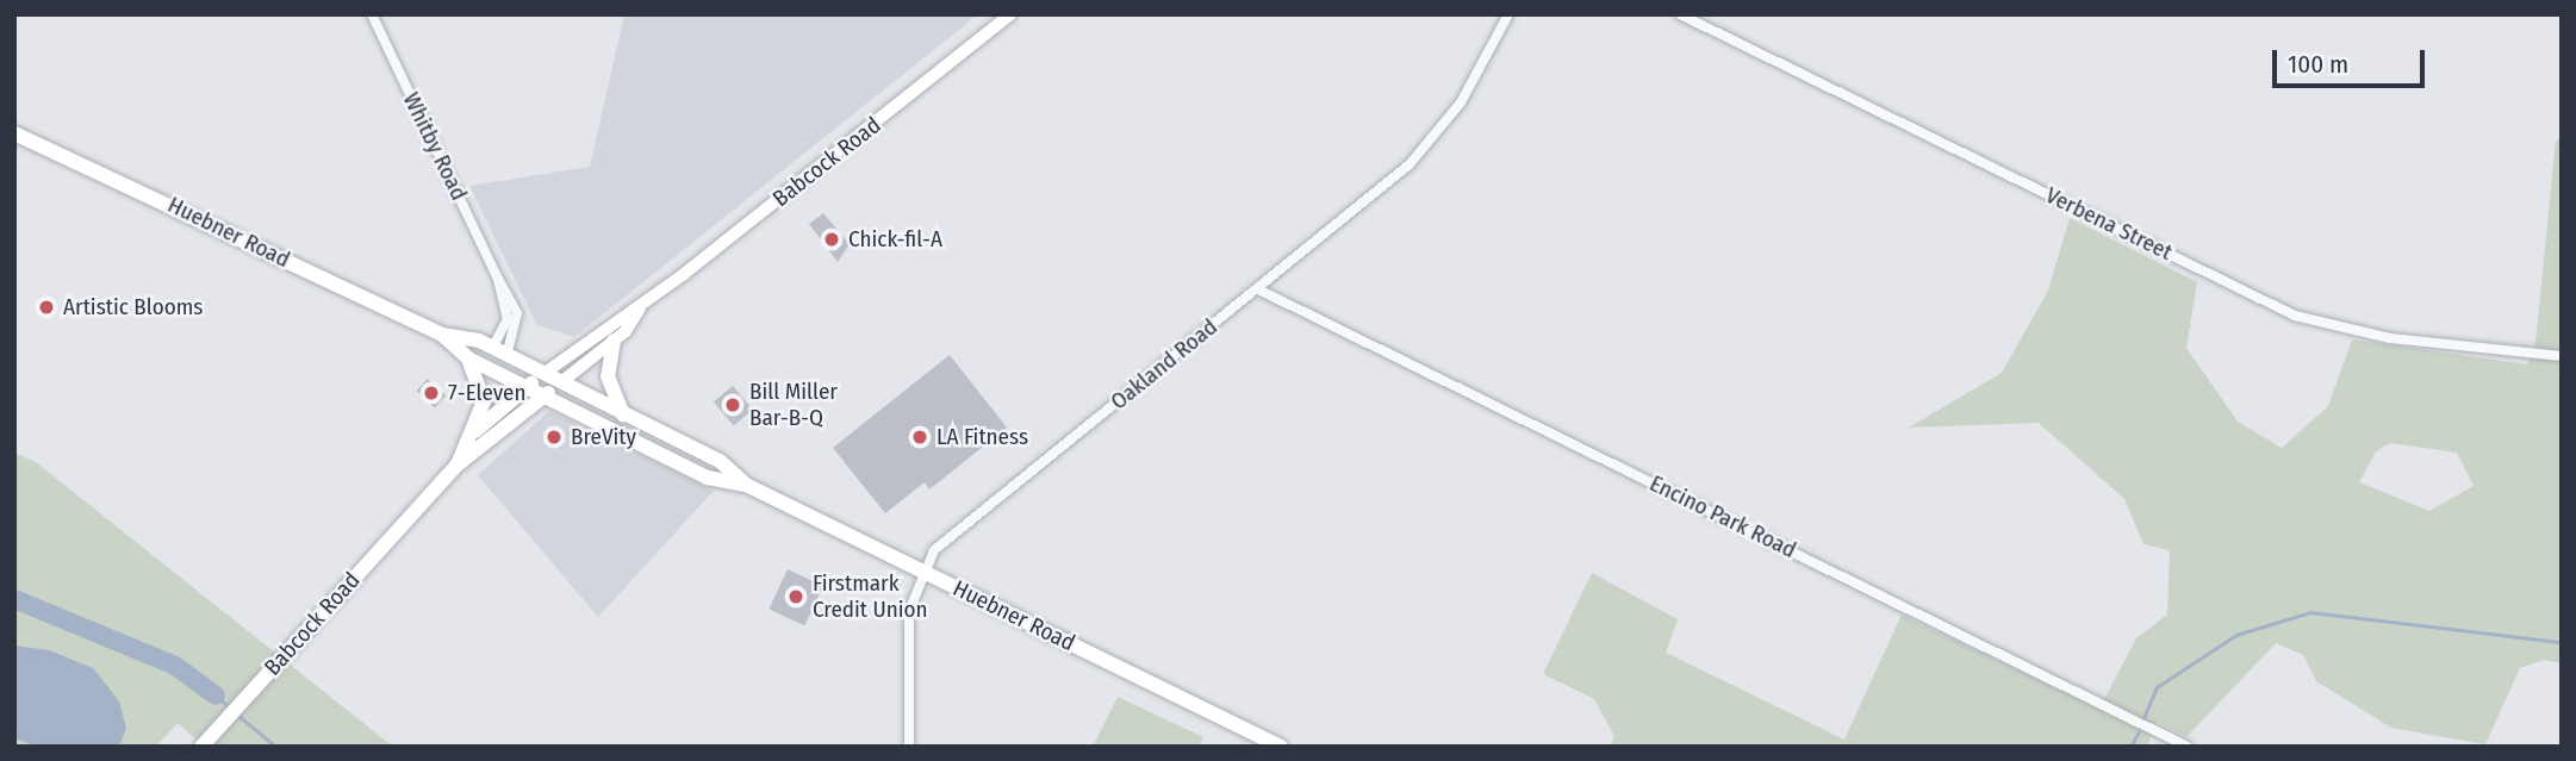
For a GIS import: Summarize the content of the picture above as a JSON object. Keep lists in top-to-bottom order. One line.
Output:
{"streets":{"main road":["Babcock Road","Huebner Road"],"street":["Whitby Road","Verbena Street","Oakland Road","Encino Park Road"]},"crossings":[["Whitby Road","Huebner Road"],["Babcock Road","Huebner Road"],["Huebner Road","Oakland Road"],["Oakland Road","Encino Park Road"]],"places":["Chick-fil-A","Artistic Blooms","7-Eleven","Bill Miller Bar-B-Q","BreVity","LA Fitness","Firstmark Credit Union"],"scale_bar":"100 m"}
